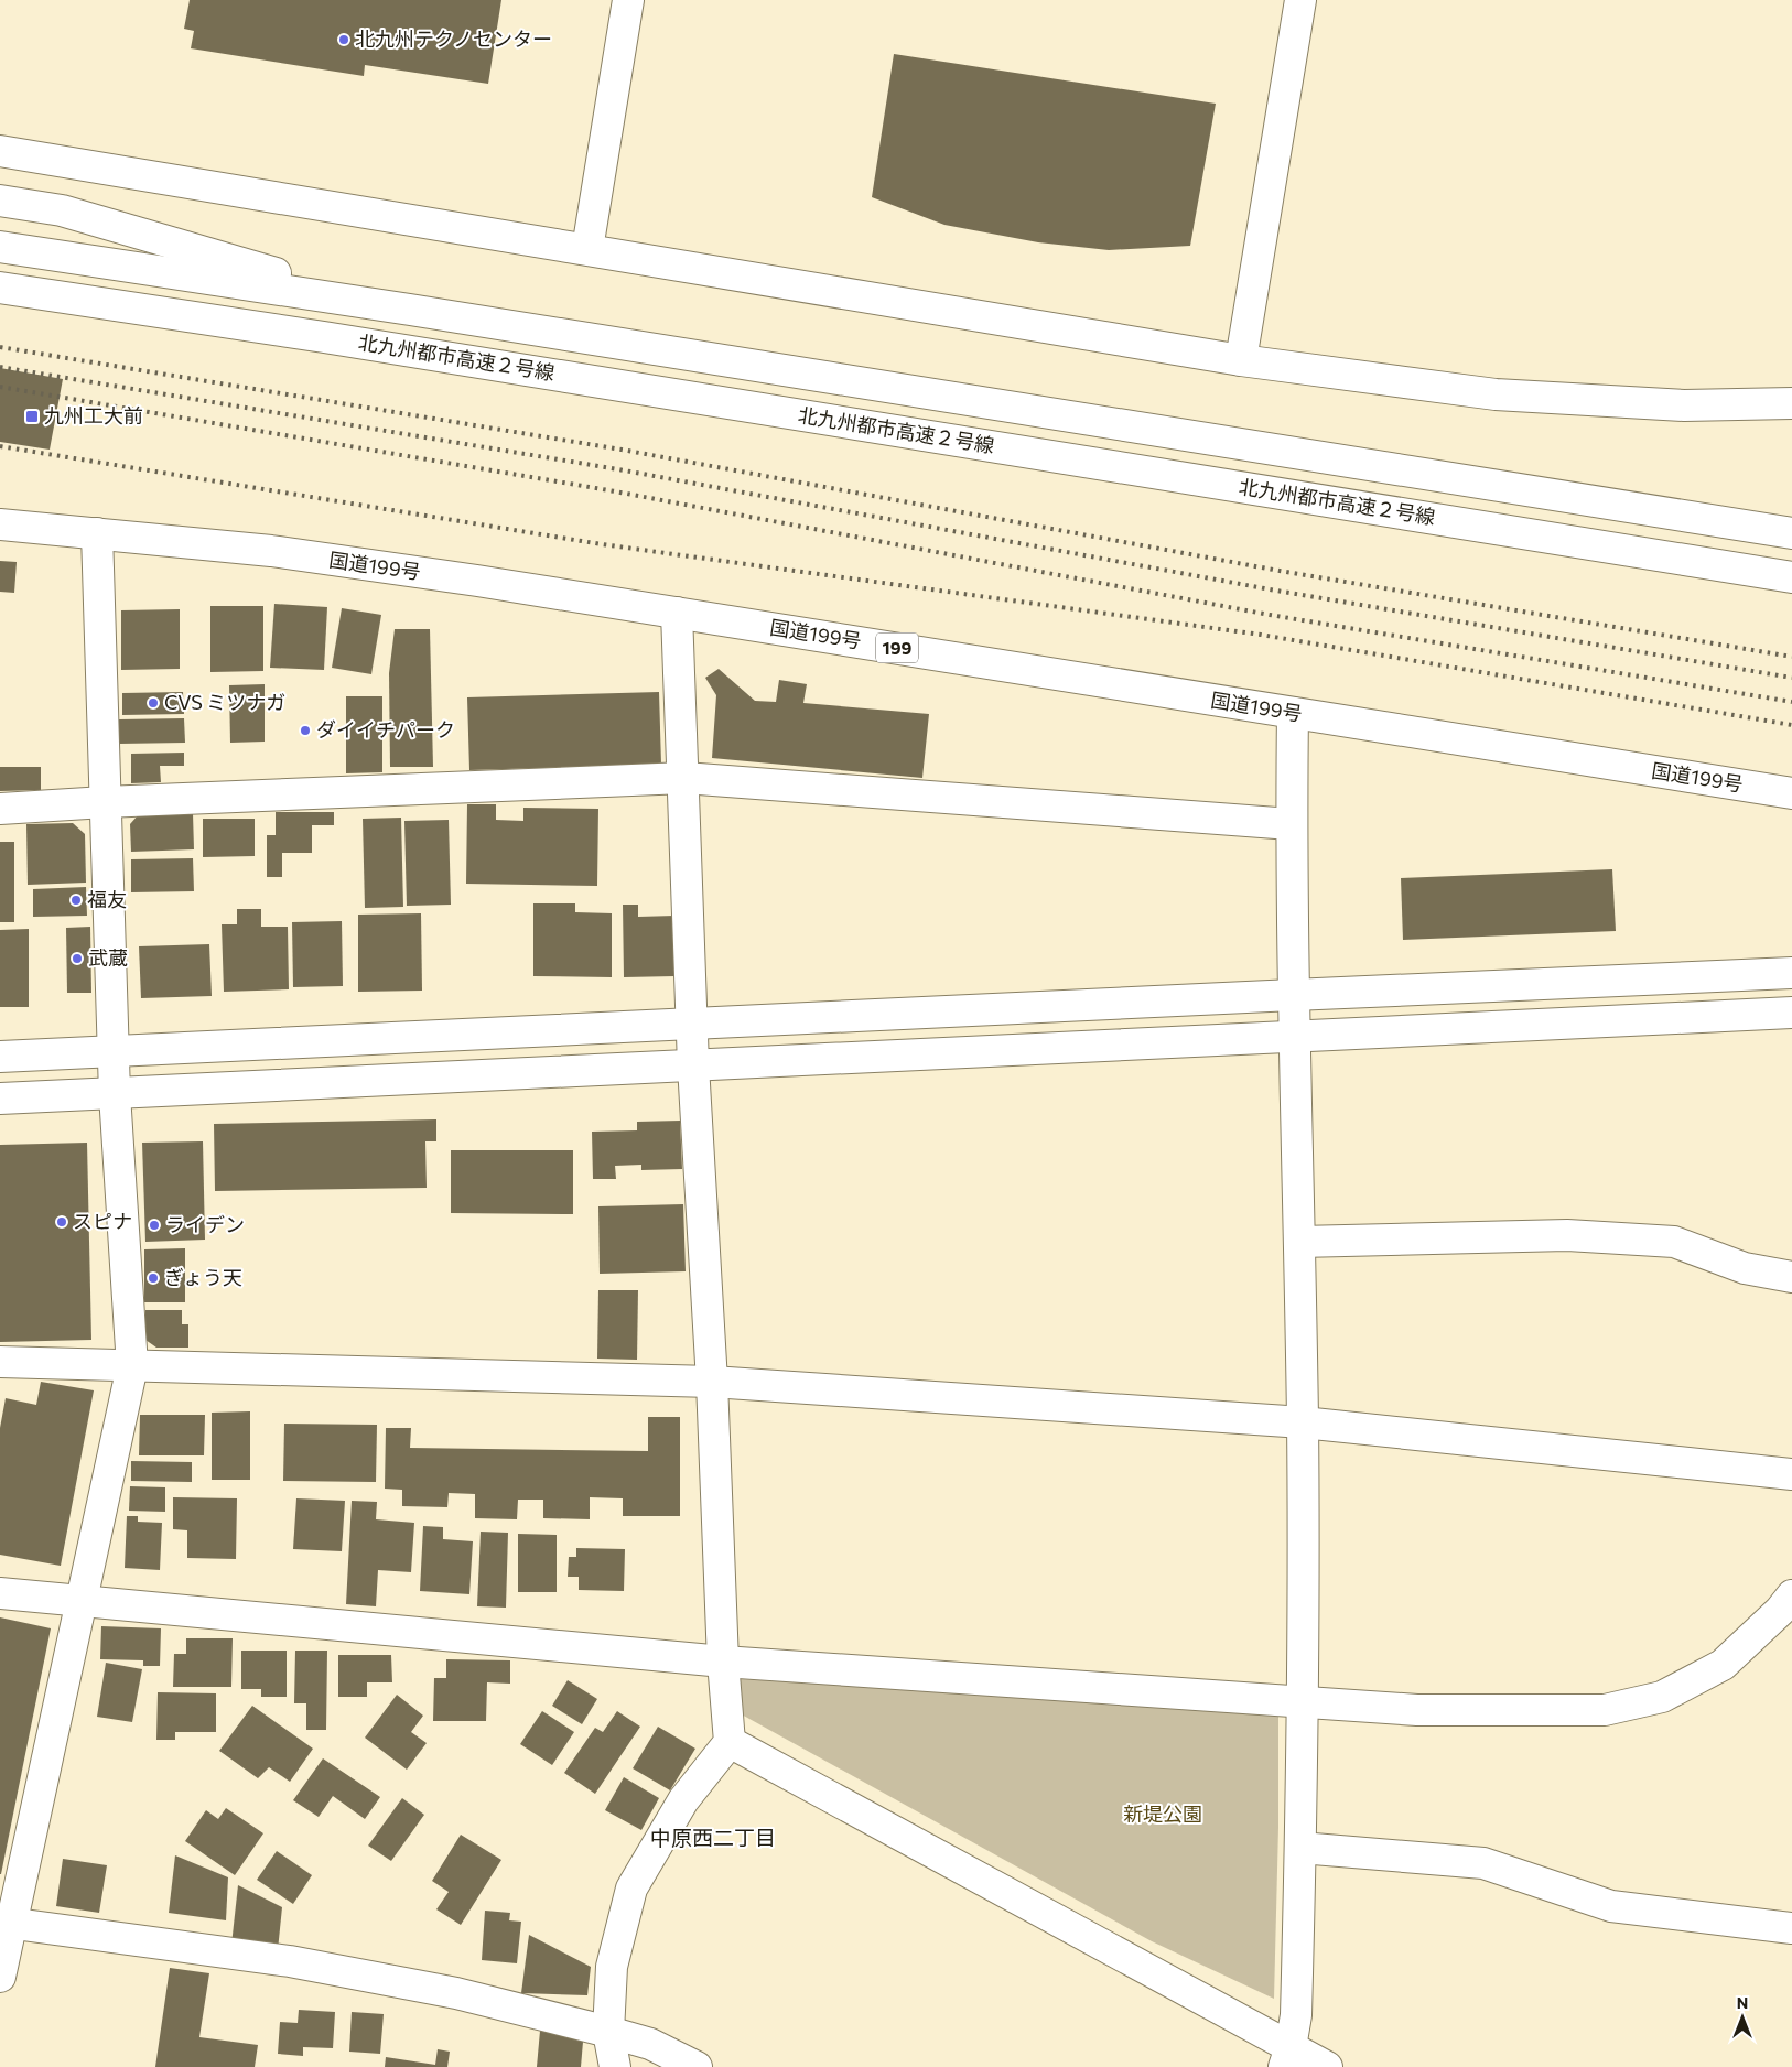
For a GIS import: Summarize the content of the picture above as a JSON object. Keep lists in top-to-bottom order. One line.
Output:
{"streets":{"main road":["北九州都市高速２号線","国道199号","199"]},"districts":["中原西二丁目"],"parks":["新堤公園"],"places":{"other":["北九州テクノセンター","CVS ミツナガ","ダイイチパーク","福友","武蔵","スピナ","ライデン","ぎょう天"],"transit":["九州工大前"]},"north":"top"}
